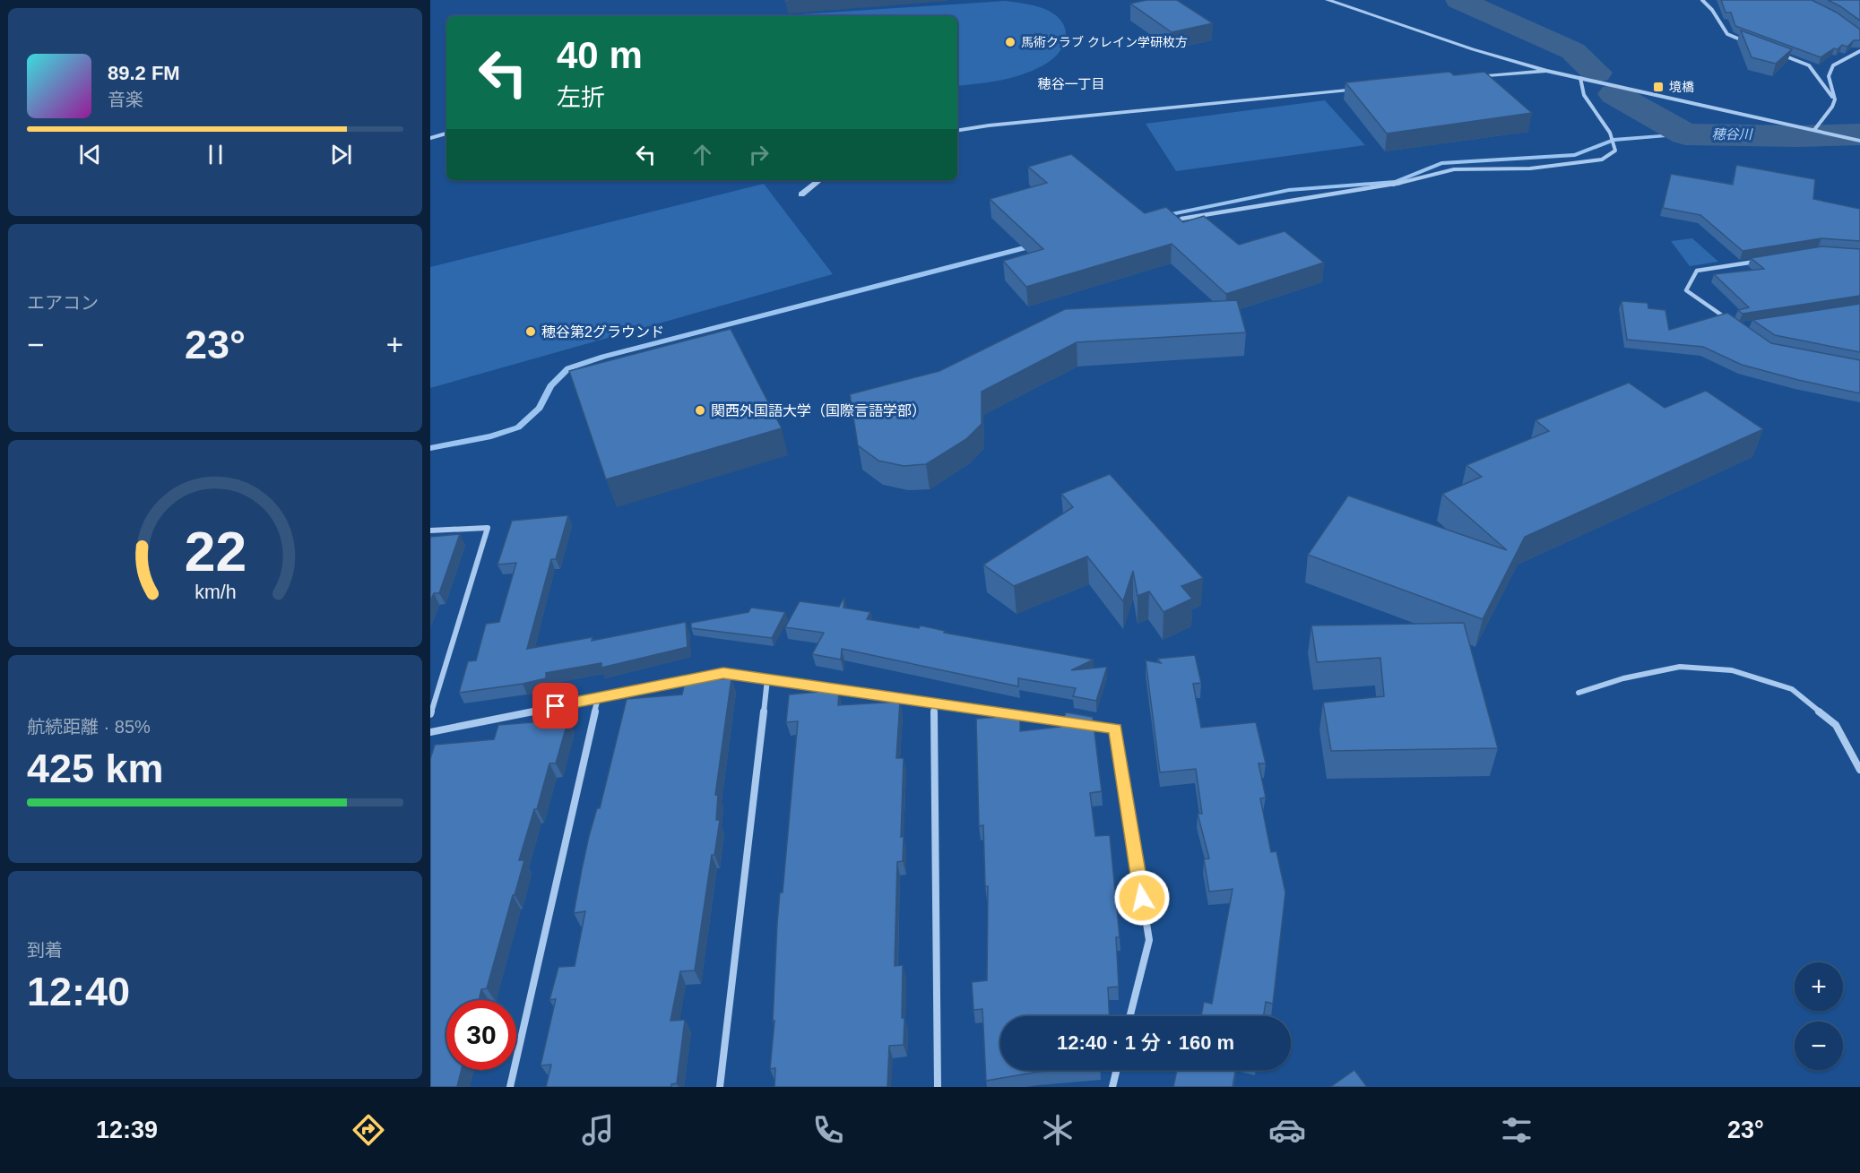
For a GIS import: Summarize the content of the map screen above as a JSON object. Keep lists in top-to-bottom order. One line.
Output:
{"districts":["穂谷一丁目"],"water":["穂谷川"],"places":{"other":["馬術クラブ クレイン学研枚方","穂谷第2グラウンド","関西外国語大学（国際言語学部）"],"transit":["境橋"]},"page":{"turn":["40 m","左折"],"song":["89.2 FM","音楽"],"tile":["エアコン",["航続距離 · 85%","425 km"],["到着","12:40"]],"heat":["−","23°","+"],"map_buttons":["+","−"],"limit":"30","trip":"12:40 · 1 分 · 160 m","tabs":["12:39","23°"],"gauge":["22","km/h"]}}
